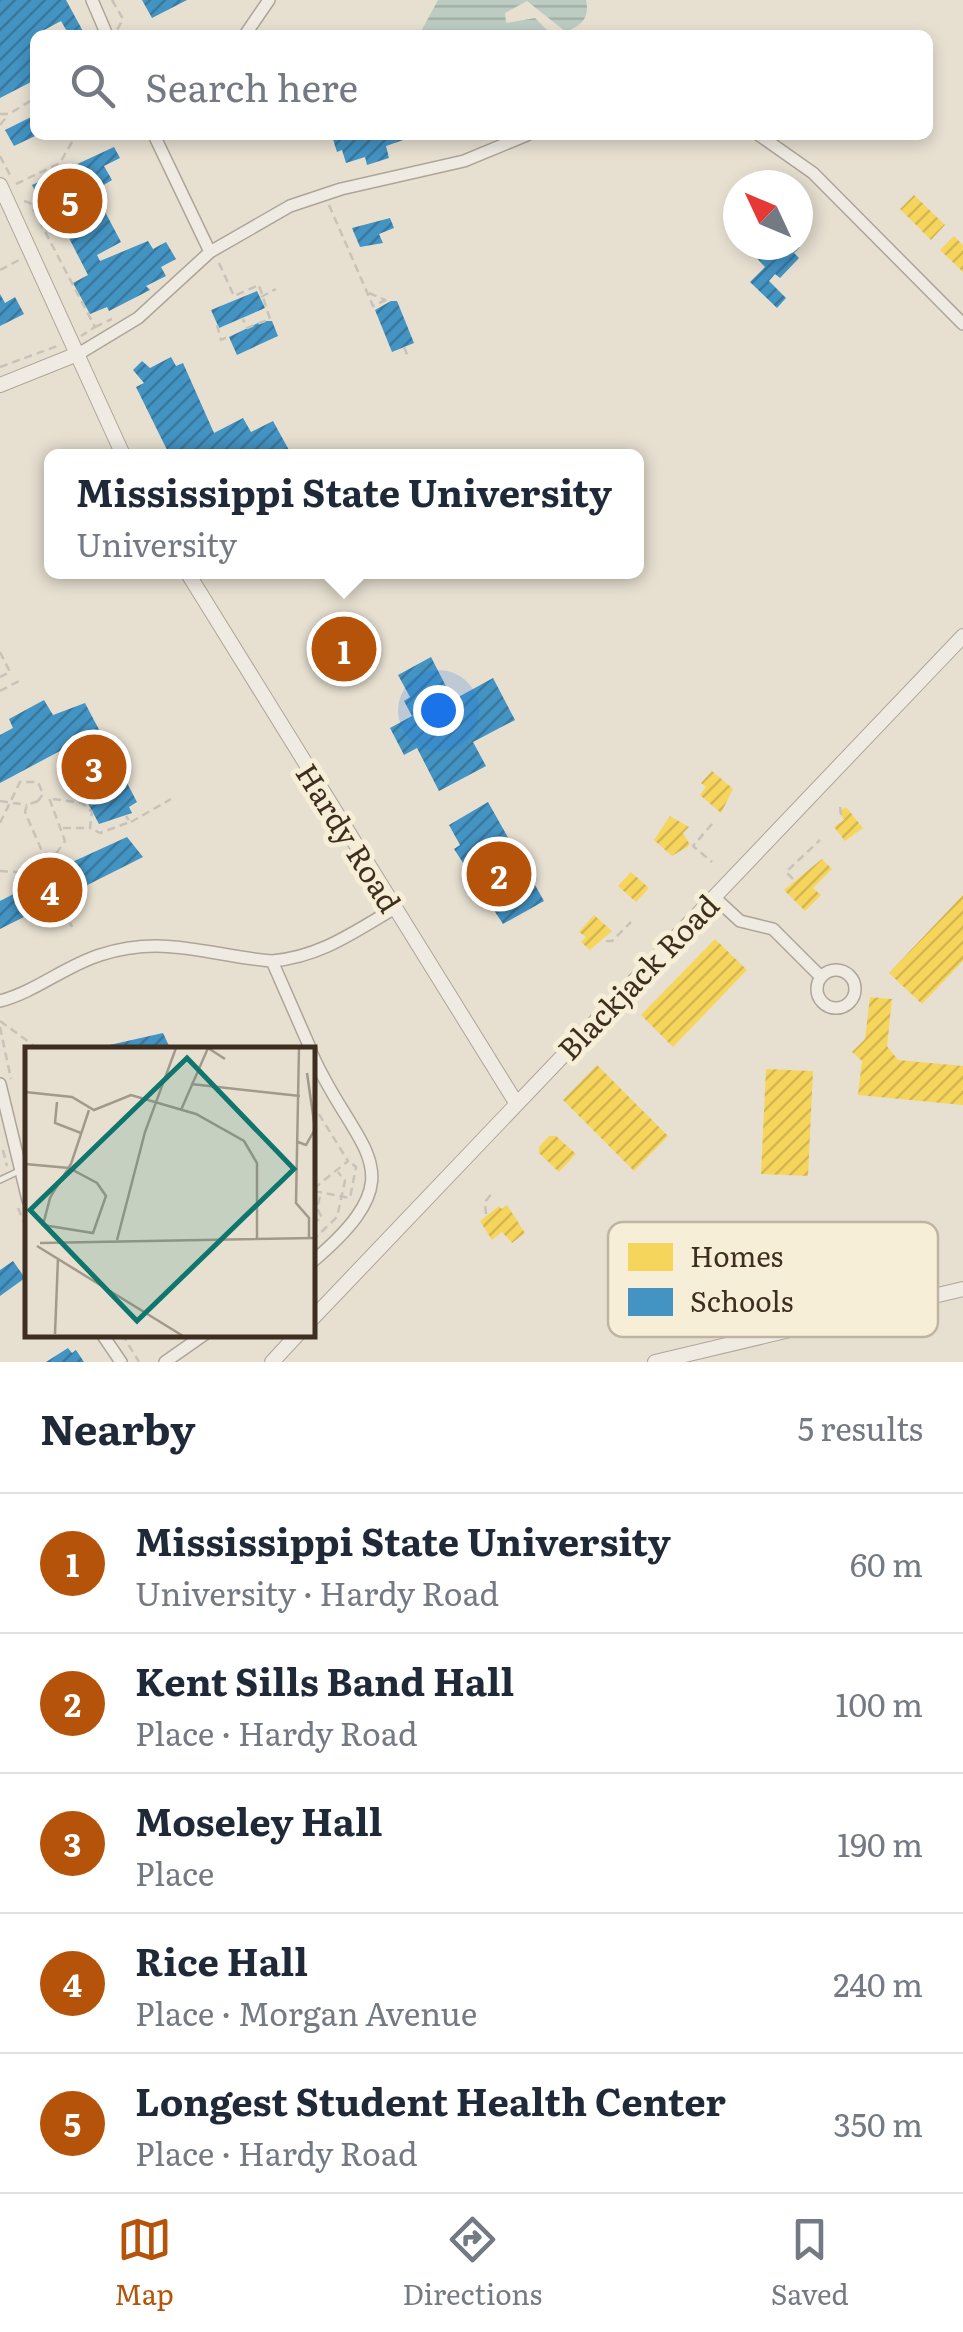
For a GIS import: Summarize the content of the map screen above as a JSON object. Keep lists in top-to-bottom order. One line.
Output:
{"streets":{"street":["Hardy Road","Blackjack Road"]},"crossings":[["Hardy Road","Blackjack Road"]],"legend":["Homes","Schools"],"north":"top left","page":{"search":"Search here","pins":["5","1","3","2","4"],"popup":["Mississippi State University","University"],"heading":["Nearby","5 results"],"list":[{"mark":"1","name":"Mississippi State University","note":"University · Hardy Road","value":"60 m"},{"mark":"2","name":"Kent Sills Band Hall","note":"Place · Hardy Road","value":"100 m"},{"mark":"3","name":"Moseley Hall","note":"Place","value":"190 m"},{"mark":"4","name":"Rice Hall","note":"Place · Morgan Avenue","value":"240 m"},{"mark":"5","name":"Longest Student Health Center","note":"Place · Hardy Road","value":"350 m"}],"nav":["Map","Directions","Saved"]}}
